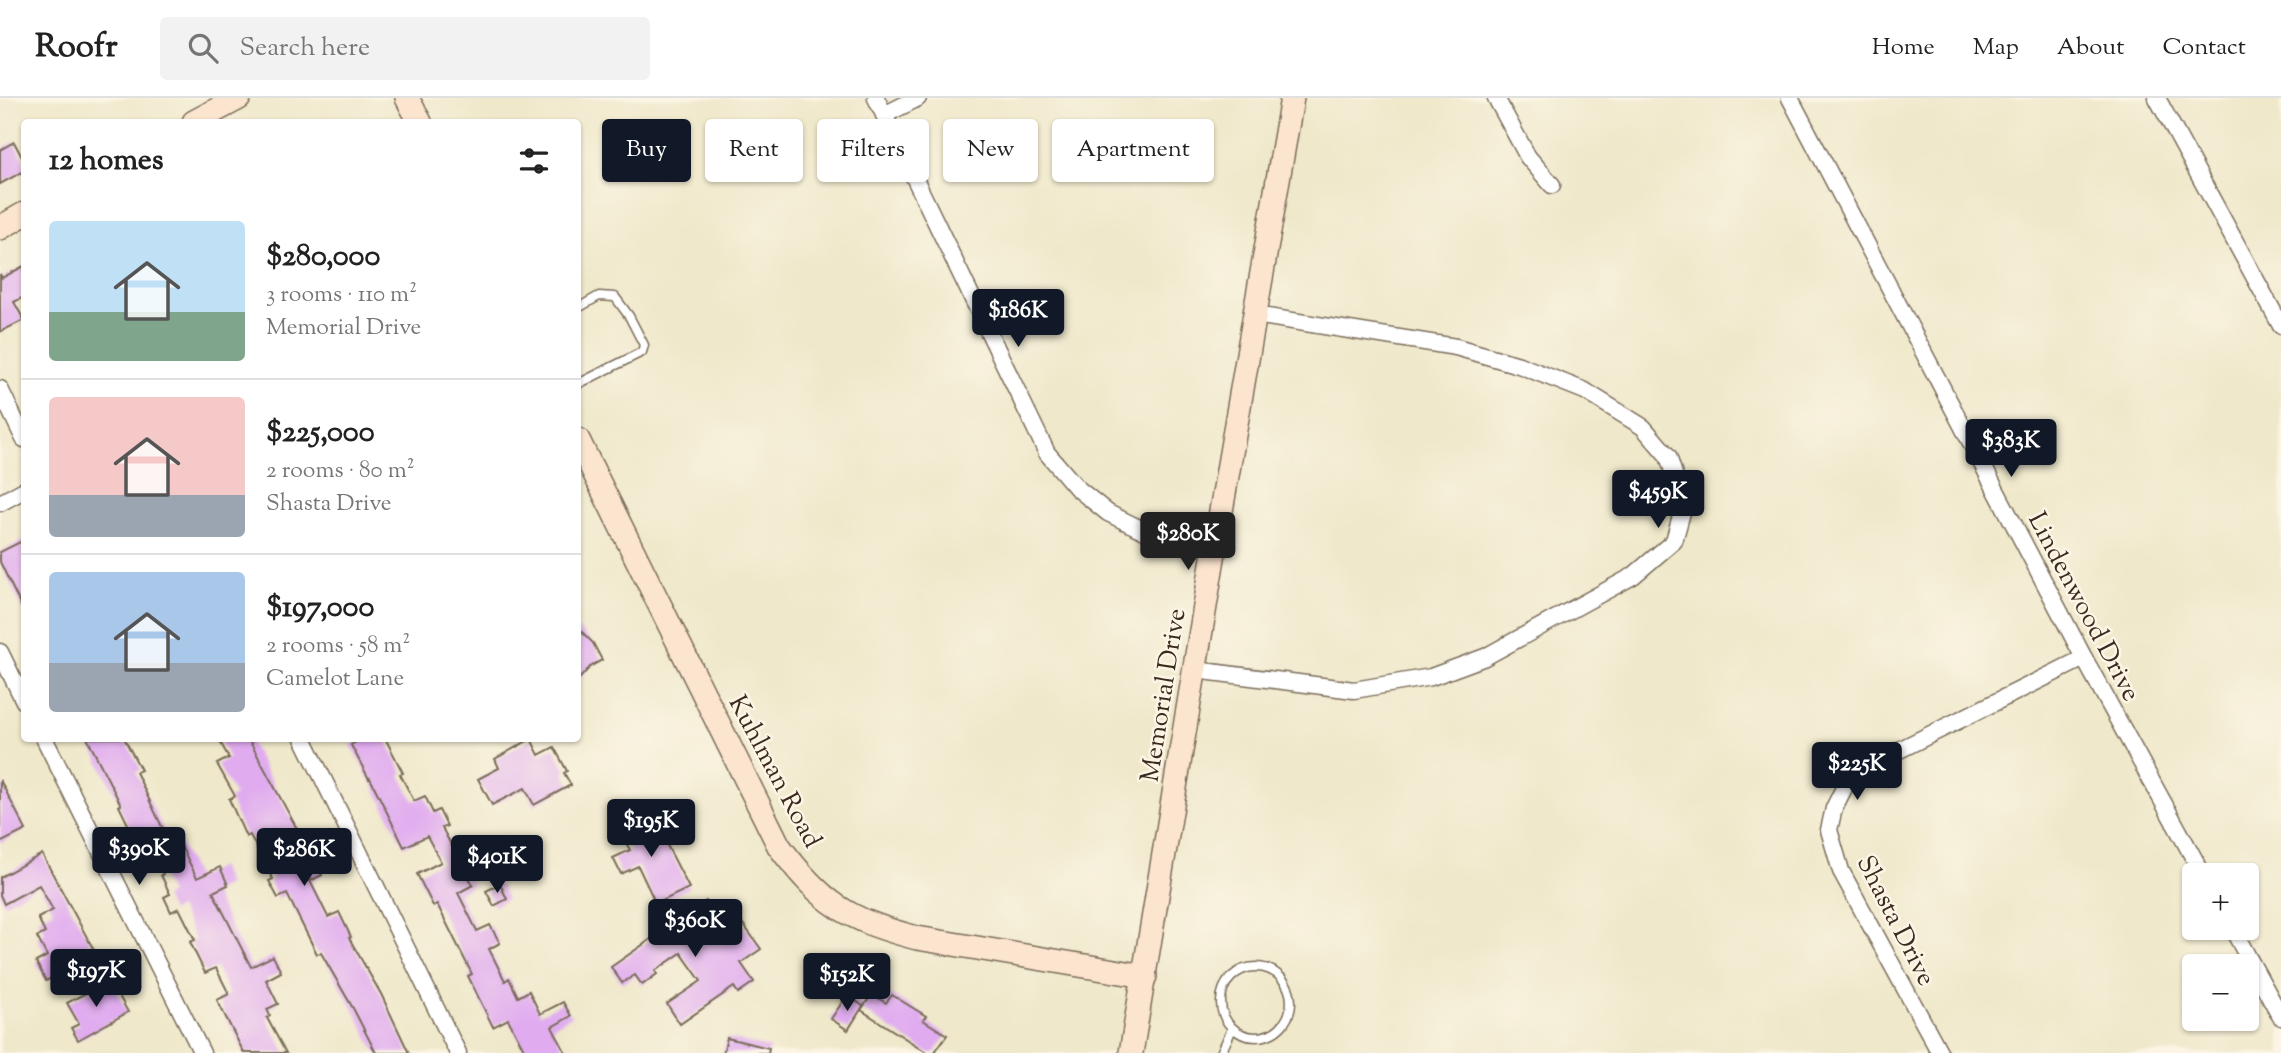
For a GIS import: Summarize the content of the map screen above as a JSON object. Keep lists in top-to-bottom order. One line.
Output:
{"streets":{"street":["Lindenwood Drive","Memorial Drive","Kuhlman Road","Shasta Drive"]},"crossings":[["Lindenwood Drive","Shasta Drive"],["Memorial Drive","Kuhlman Road"]],"page":{"header":"Roofr","search":"Search here","nav":["Home","Map","About","Contact"],"chip":["Buy","Rent","Filters","New","Apartment"],"heading":"12 homes","list":[{"name":"$280,000","note":"3 rooms · 110 m² · Memorial Drive"},{"name":"$225,000","note":"2 rooms · 80 m² · Shasta Drive"},{"name":"$197,000","note":"2 rooms · 58 m² · Camelot Lane"}],"price":["$186K","$383K","$459K","$280K","$225K","$195K","$390K","$286K","$401K","$360K","$197K","$152K"],"map_buttons":["+","−"]}}
